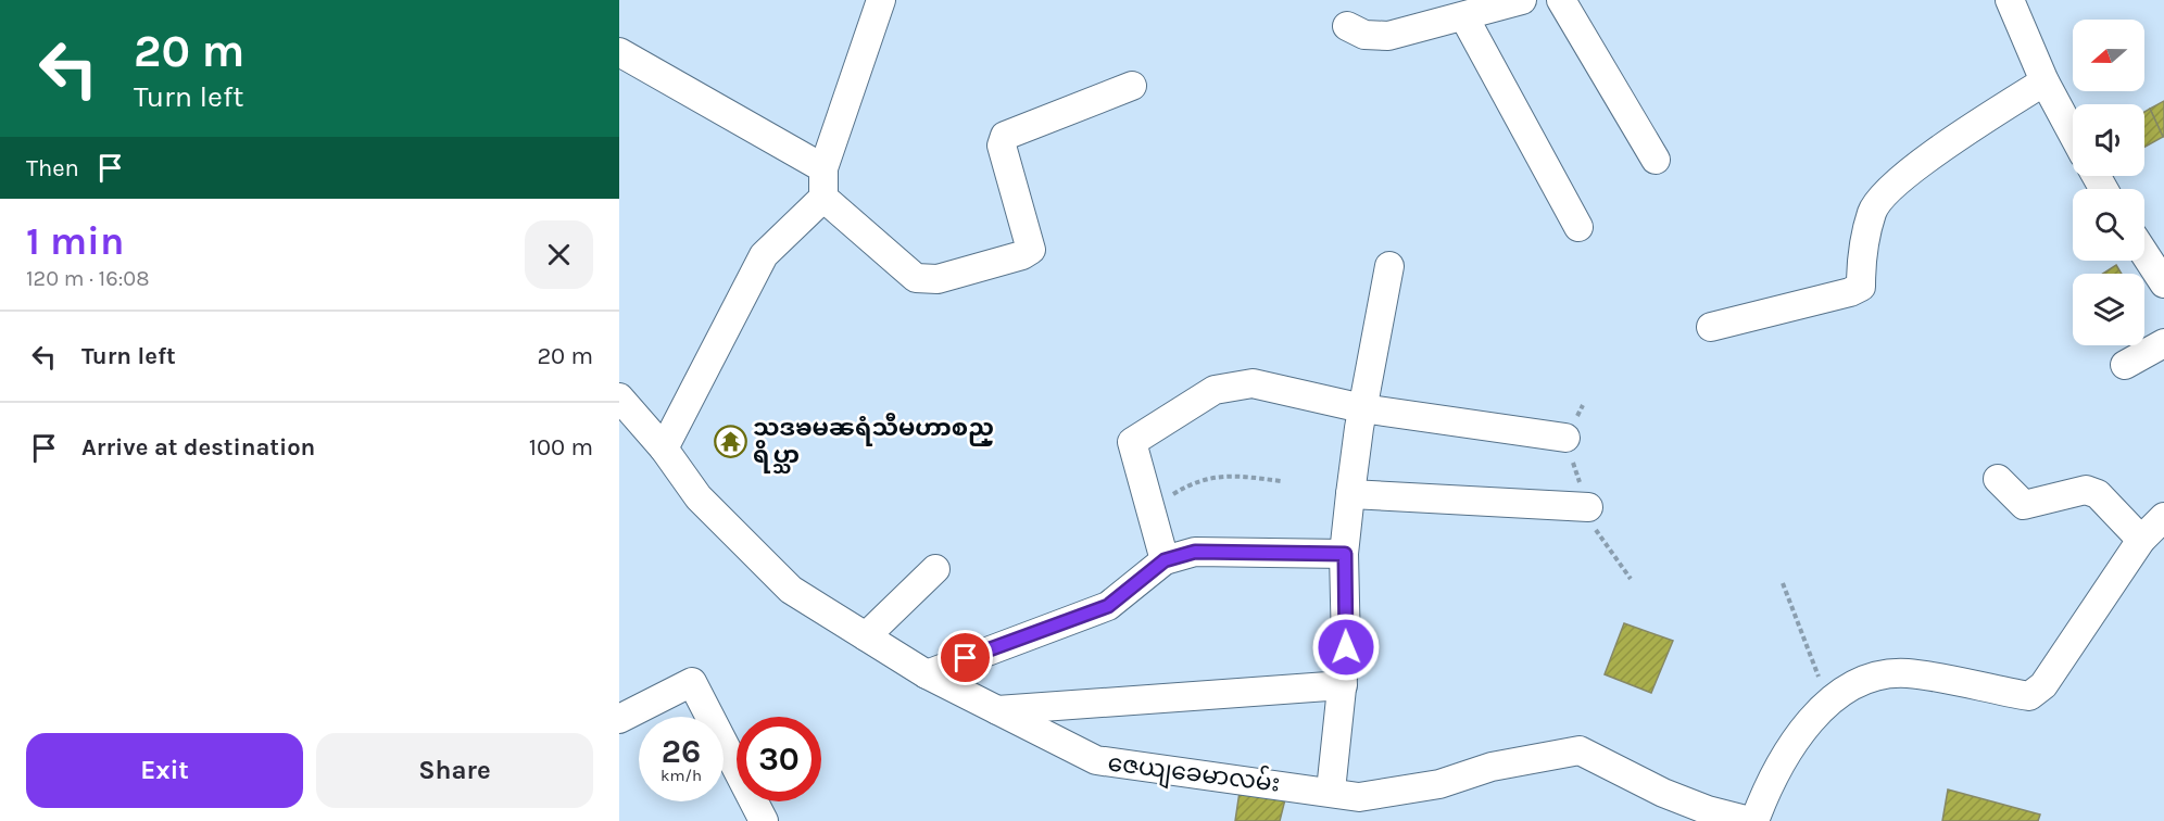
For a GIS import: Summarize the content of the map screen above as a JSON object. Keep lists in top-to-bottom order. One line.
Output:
{"streets":{"street":["ဇေယျခေမာလမ်း"]},"places":{"temple":["သဒၶမၼရံသီမဟာစည္ ရိပ္သာ"]},"north":"left","page":{"turn":["20 m","Turn left"],"then":"Then","heading":["1 min","120 m · 16:08"],"list":[{"name":"Turn left","value":"20 m"},{"name":"Arrive at destination","value":"100 m"}],"speed":"26 km/h","limit":"30","buttons":["Exit","Share"]}}
